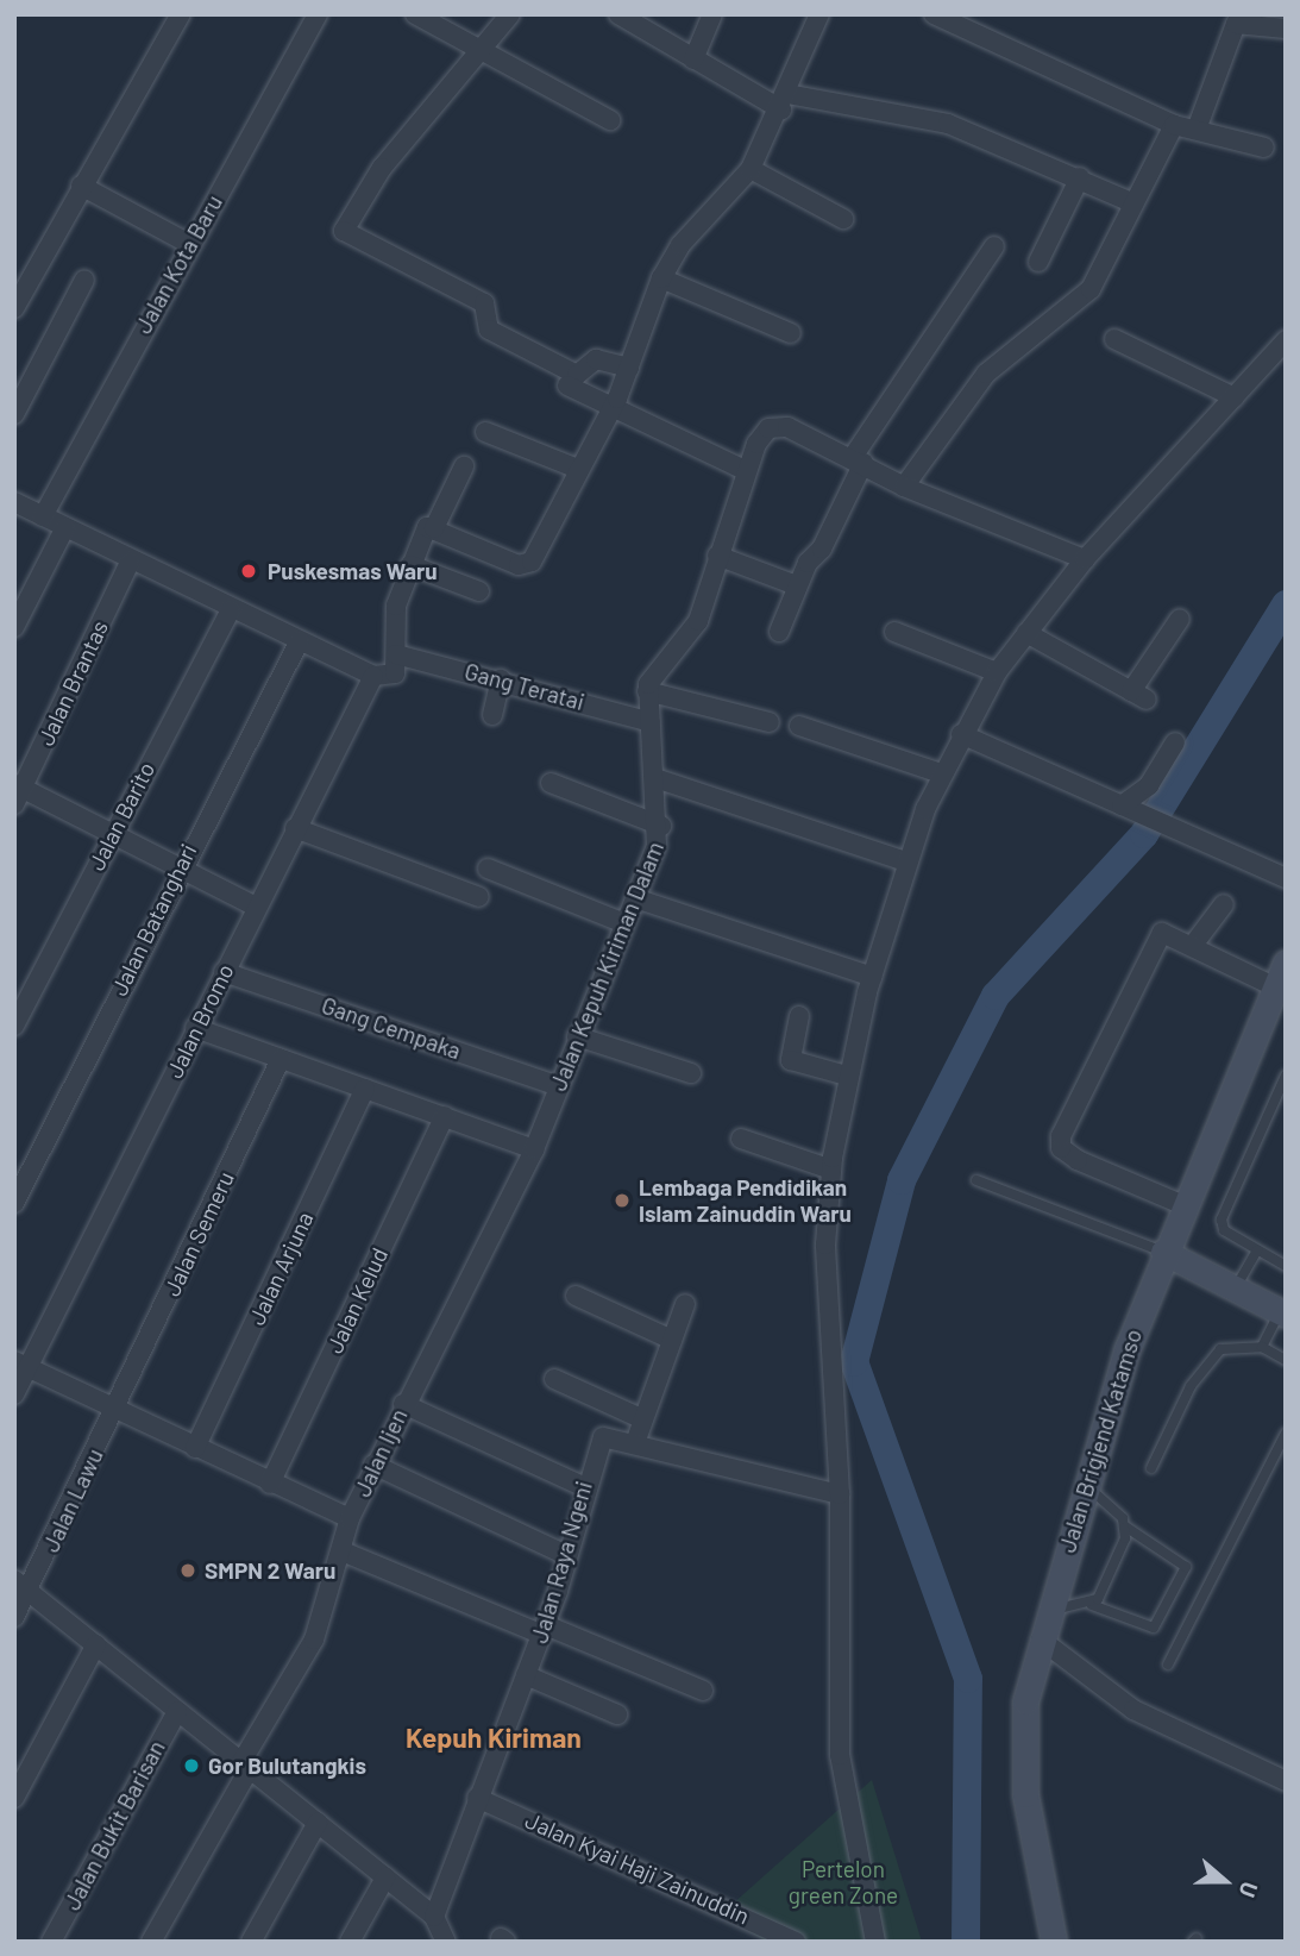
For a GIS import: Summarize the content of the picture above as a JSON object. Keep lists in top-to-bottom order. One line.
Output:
{"streets":{"street":["Jalan Kota Baru","Jalan Brantas","Gang Teratai","Jalan Barito","Jalan Batanghari","Jalan Kepuh Kiriman Dalam","Jalan Bromo","Gang Cempaka","Jalan Semeru","Jalan Arjuna","Jalan Kelud","Jalan Brigjend Katamso","Jalan Ijen","Jalan Lawu","Jalan Raya Ngeni","Jalan Bukit Barisan","Jalan Kyai Haji Zainuddin"]},"crossings":[["Gang Teratai","Jalan Kepuh Kiriman Dalam"],["Jalan Kepuh Kiriman Dalam","Gang Cempaka"],["Jalan Kepuh Kiriman Dalam","Jalan Ijen"],["Jalan Bromo","Gang Cempaka"],["Jalan Semeru","Jalan Lawu"],["Jalan Raya Ngeni","Jalan Kyai Haji Zainuddin"]],"districts":["Kepuh Kiriman"],"parks":["Pertelon green Zone"],"places":["Puskesmas Waru","Lembaga Pendidikan Islam Zainuddin Waru","SMPN 2 Waru","Gor Bulutangkis"],"north":"right"}
